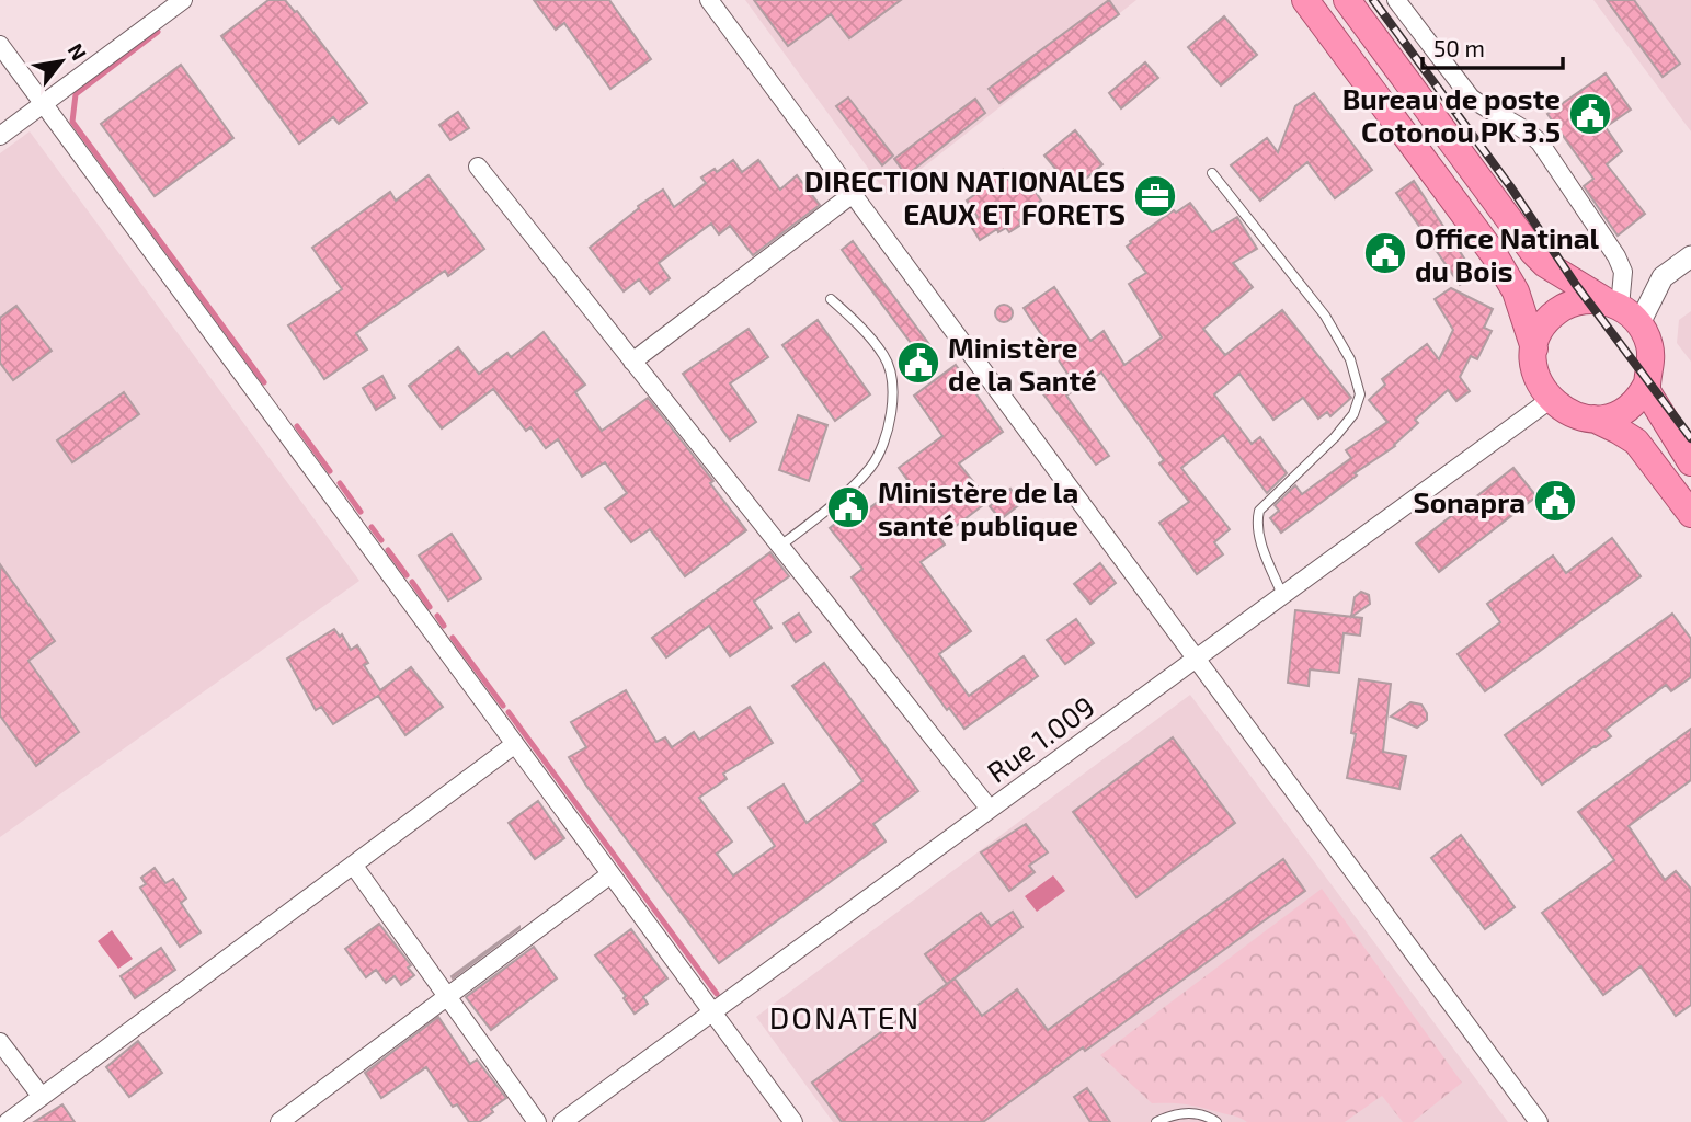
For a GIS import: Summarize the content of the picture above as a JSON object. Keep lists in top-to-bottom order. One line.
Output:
{"streets":{"street":["Rue 1.009"]},"districts":["DONATEN"],"places":{"public building":["Bureau de poste Cotonou PK 3.5","Office Natinal du Bois","Ministère de la Santé","Sonapra","Ministère de la santé publique"],"office":["DIRECTION NATIONALES EAUX ET FORETS"]},"scale_bar":"50 m","north":"top right"}
